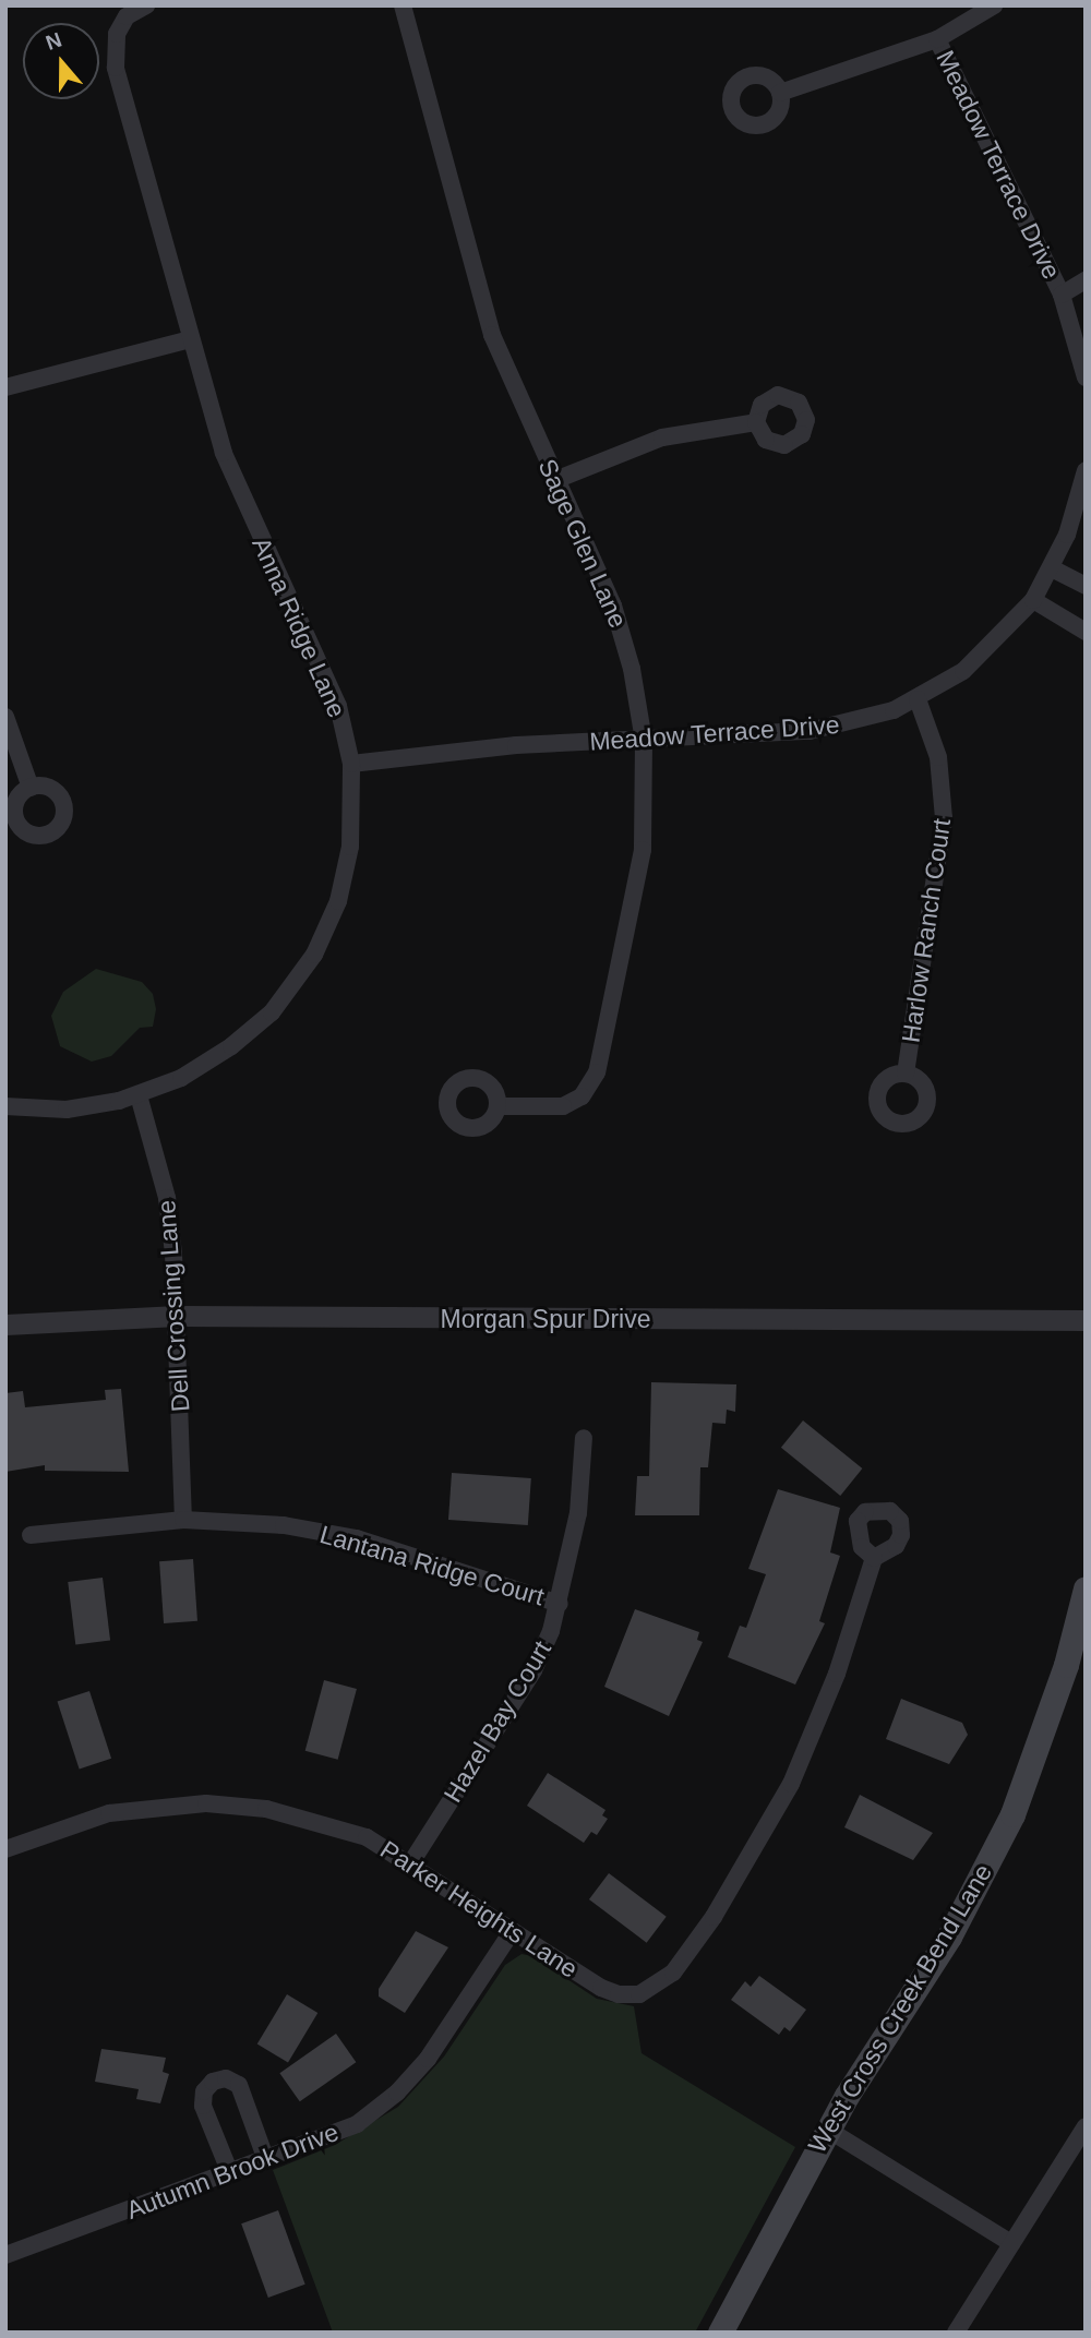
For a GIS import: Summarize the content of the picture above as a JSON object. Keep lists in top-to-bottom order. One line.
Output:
{"streets":{"main road":["West Cross Creek Bend Lane"],"street":["Meadow Terrace Drive","Sage Glen Lane","Anna Ridge Lane","Harlow Ranch Court","Dell Crossing Lane","Morgan Spur Drive","Lantana Ridge Court","Hazel Bay Court","Parker Heights Lane","Autumn Brook Drive"]},"crossings":[["Meadow Terrace Drive","Sage Glen Lane"],["Meadow Terrace Drive","Anna Ridge Lane"],["Meadow Terrace Drive","Harlow Ranch Court"],["Anna Ridge Lane","Dell Crossing Lane"],["Dell Crossing Lane","Morgan Spur Drive"],["Dell Crossing Lane","Lantana Ridge Court"],["Lantana Ridge Court","Hazel Bay Court"],["Hazel Bay Court","Parker Heights Lane"],["Parker Heights Lane","Autumn Brook Drive"]],"north":"top"}
